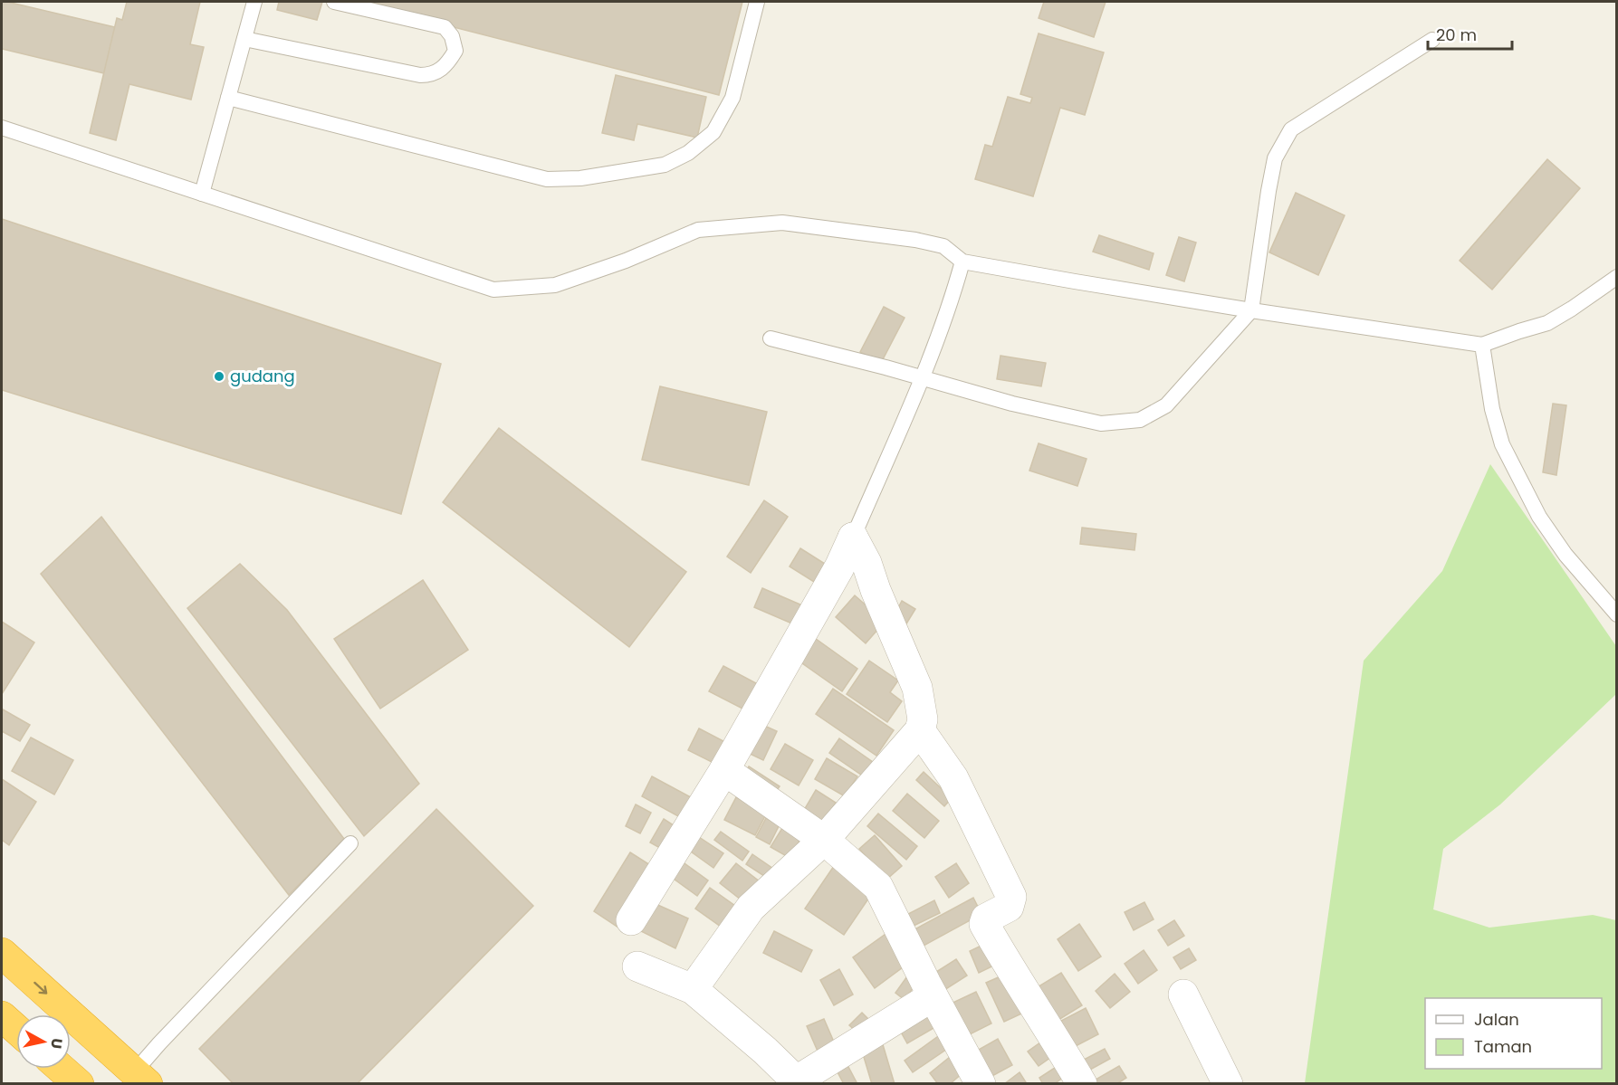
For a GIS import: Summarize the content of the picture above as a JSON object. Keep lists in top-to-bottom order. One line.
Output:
{"places":["gudang"],"legend":["Jalan","Taman"],"scale_bar":"20 m","north":"right"}
